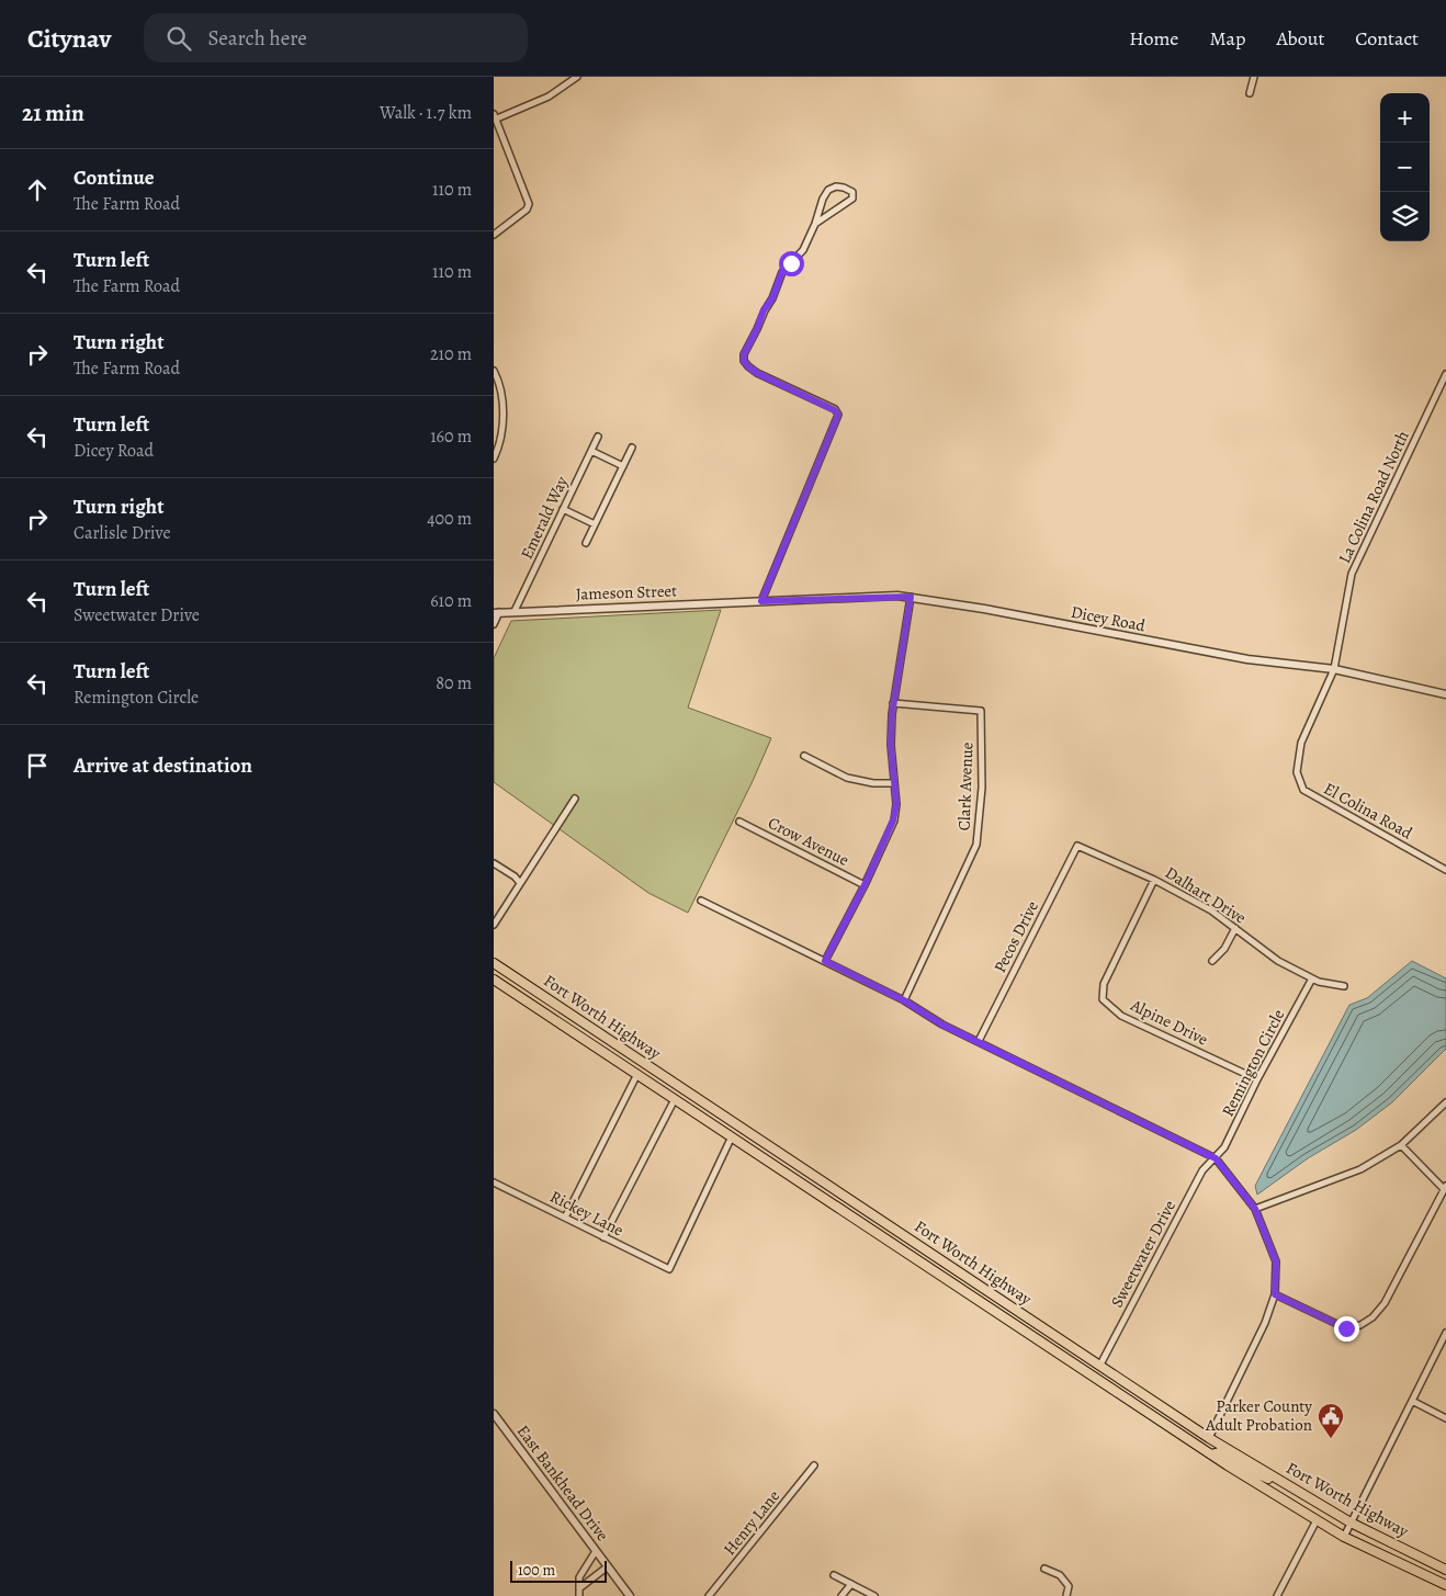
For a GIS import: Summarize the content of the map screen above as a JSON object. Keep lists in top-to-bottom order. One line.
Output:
{"streets":{"main road":["Fort Worth Highway"],"street":["La Colina Road North","Emerald Way","Jameson Street","Dicey Road","Clark Avenue","El Colina Road","Crow Avenue","Dalhart Drive","Pecos Drive","Alpine Drive","Remington Circle","Rickey Lane","Sweetwater Drive","East Bankhead Drive","Henry Lane"]},"crossings":[["La Colina Road North","Dicey Road"],["La Colina Road North","El Colina Road"],["Emerald Way","Jameson Street"],["Jameson Street","Dicey Road"],["Dicey Road","El Colina Road"],["Dalhart Drive","Pecos Drive"],["Dalhart Drive","Alpine Drive"],["Dalhart Drive","Remington Circle"],["Fort Worth Highway","Rickey Lane"],["Fort Worth Highway","Sweetwater Drive"],["Alpine Drive","Remington Circle"],["Remington Circle","Sweetwater Drive"]],"places":{"public building":["Parker County Adult Probation"]},"scale_bar":"100 m","page":{"header":"Citynav","search":"Search here","nav":["Home","Map","About","Contact"],"heading":["21 min","Walk · 1.7 km"],"map_buttons":["+","−"],"list":[["Continue","The Farm Road","110 m"],["Turn left","The Farm Road","110 m"],["Turn right","The Farm Road","210 m"],["Turn left","Dicey Road","160 m"],["Turn right","Carlisle Drive","400 m"],["Turn left","Sweetwater Drive","610 m"],["Turn left","Remington Circle","80 m"],"Arrive at destination"],"scale":"100 m"}}
